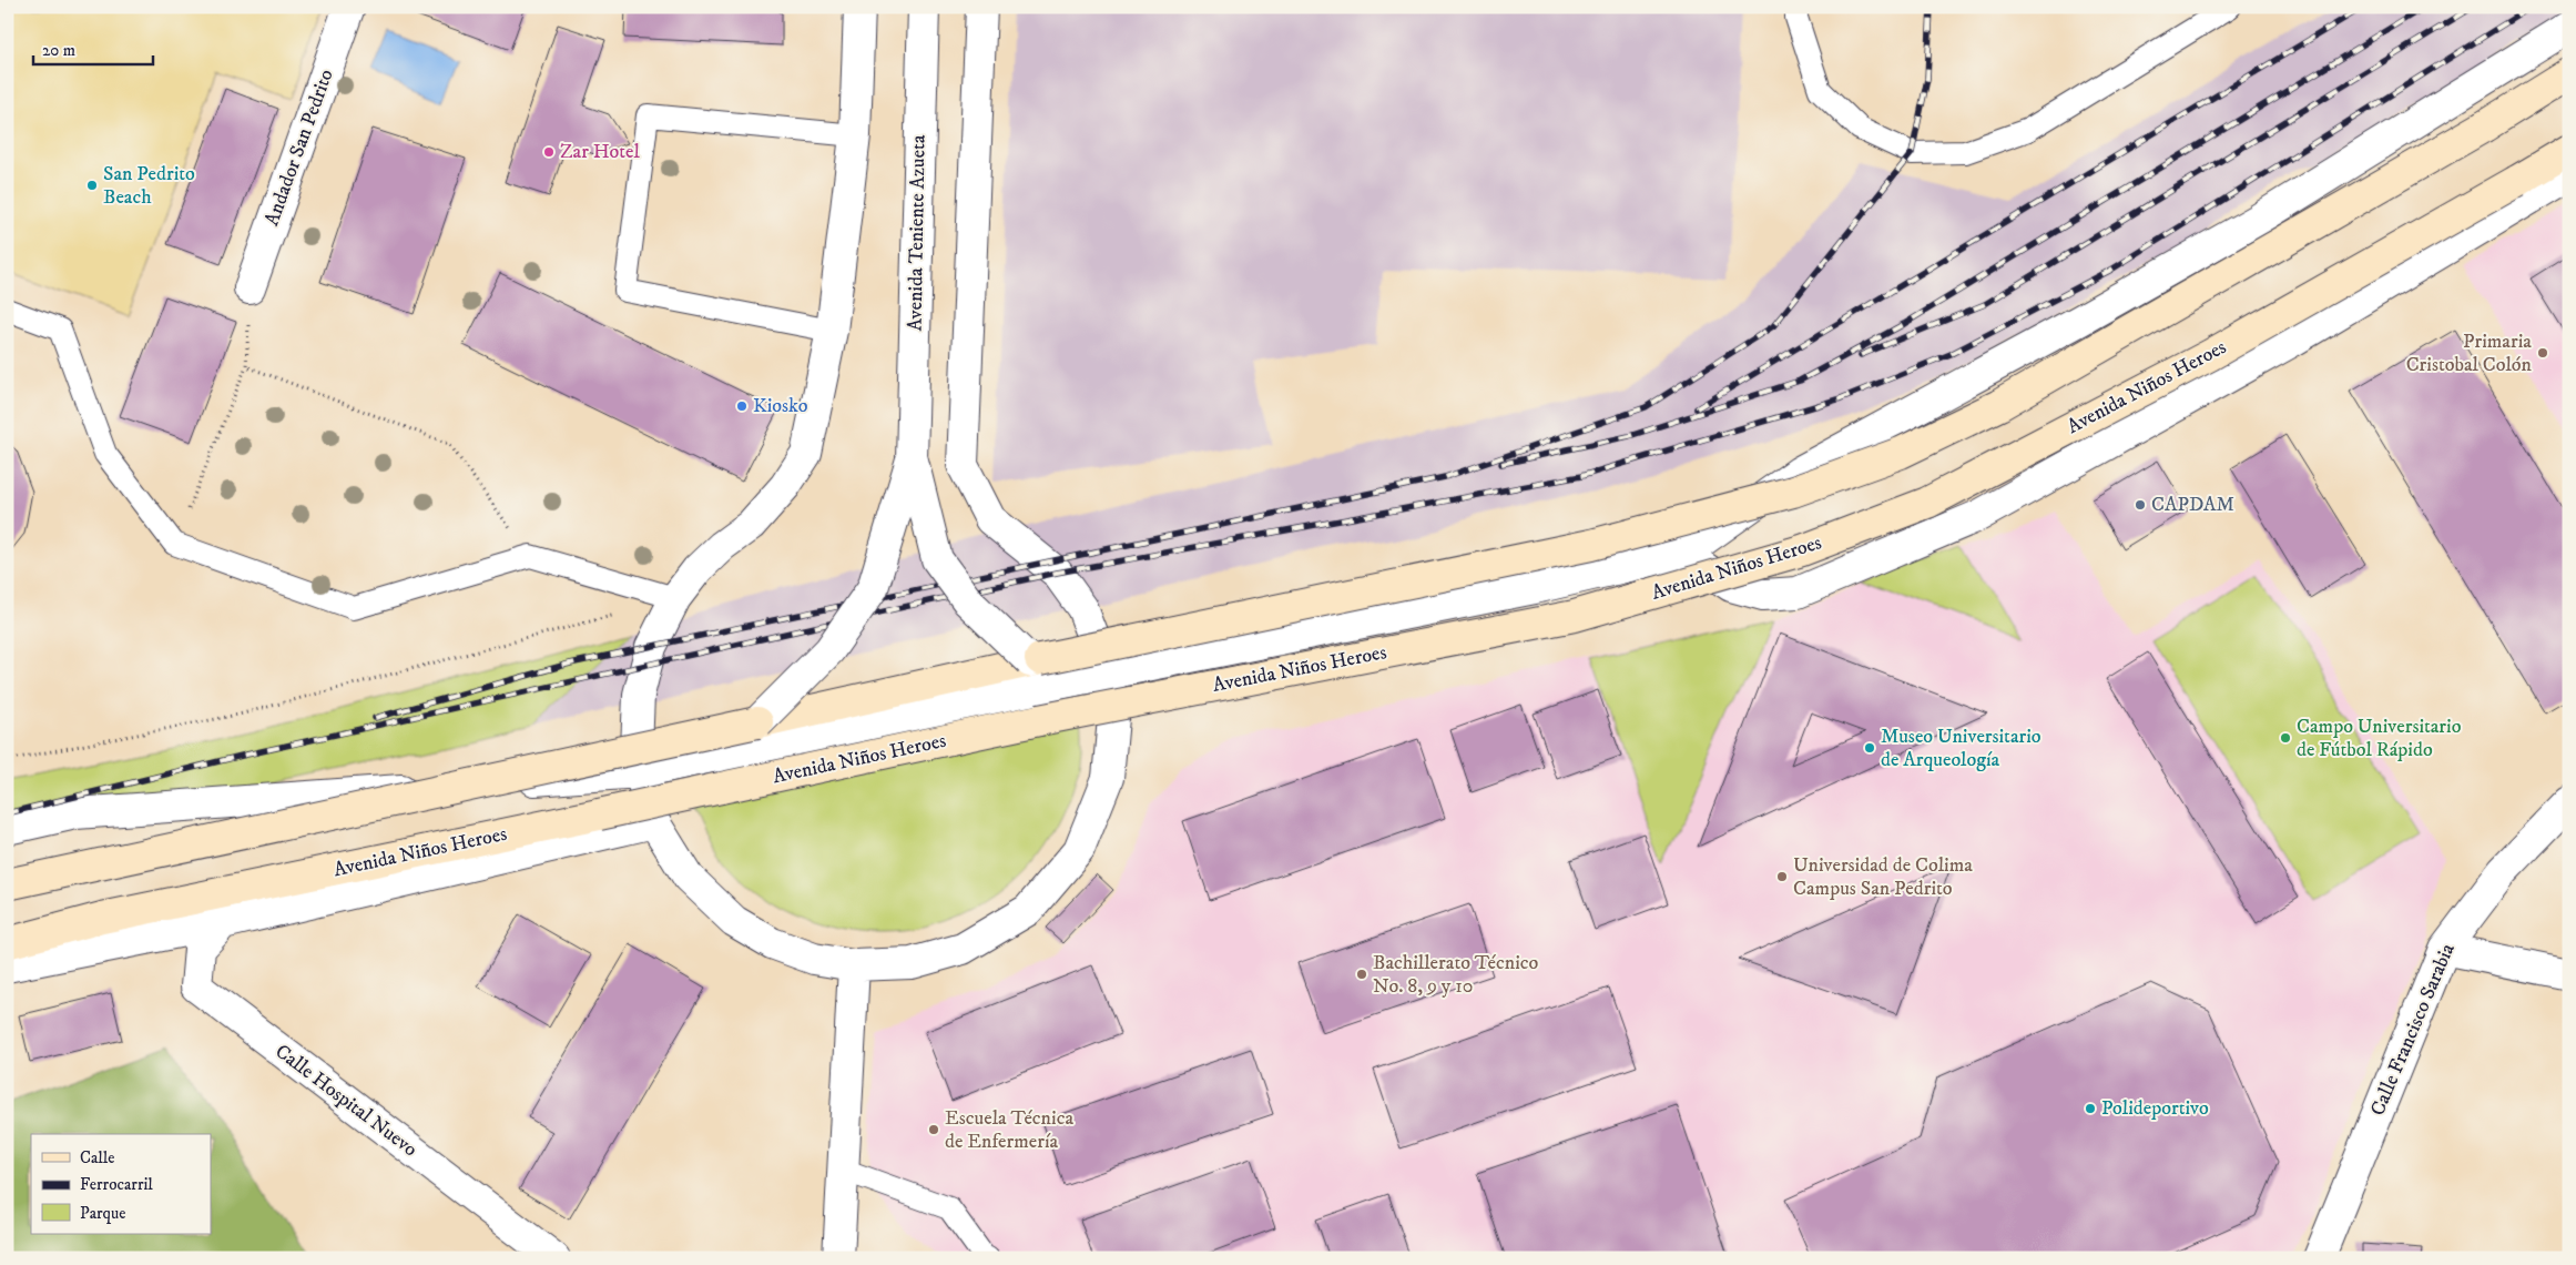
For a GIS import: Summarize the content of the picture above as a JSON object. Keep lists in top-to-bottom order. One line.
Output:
{"streets":{"main road":["Avenida Niños Heroes"],"street":["Andador San Pedrito","Avenida Teniente Azueta","Calle Francisco Sarabia","Calle Hospital Nuevo"]},"places":["Zar Hotel","San Pedrito Beach","Primaria Cristobal Colón","Kiosko","CAPDAM","Campo Universitario de Fútbol Rápido","Museo Universitario de Arqueología","Universidad de Colima Campus San Pedrito","Bachillerato Técnico No. 8, 9 y 10","Polideportivo","Escuela Técnica de Enfermería"],"legend":["Calle","Ferrocarril","Parque"],"scale_bar":"20 m"}
